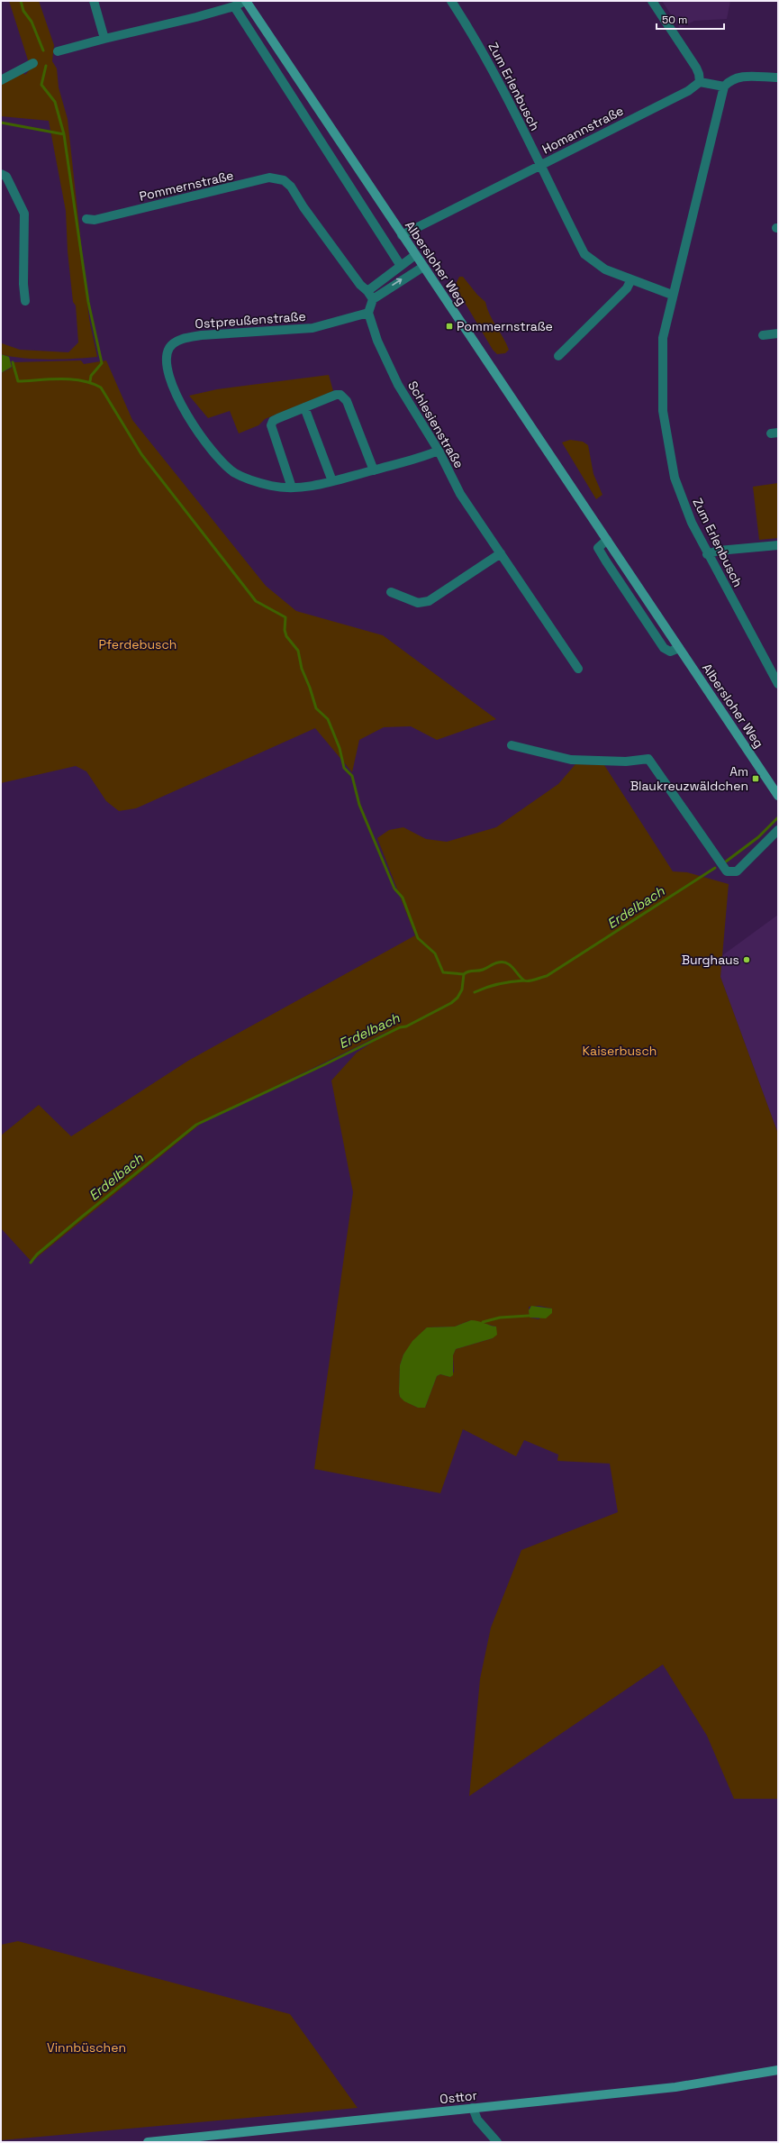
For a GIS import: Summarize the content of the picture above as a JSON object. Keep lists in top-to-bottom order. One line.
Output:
{"streets":{"main road":["Albersloher Weg","Osttor"],"street":["Zum Erlenbusch","Homannstraße","Pommernstraße","Ostpreußenstraße","Schlesienstraße"]},"crossings":[["Zum Erlenbusch","Homannstraße"],["Homannstraße","Albersloher Weg"],["Ostpreußenstraße","Schlesienstraße"]],"water":["Erdelbach"],"parks":["Pferdebusch","Kaiserbusch","Vinnbüschen"],"places":{"transit":["Pommernstraße","Am Blaukreuzwäldchen"],"other":["Burghaus"]},"scale_bar":"50 m"}
